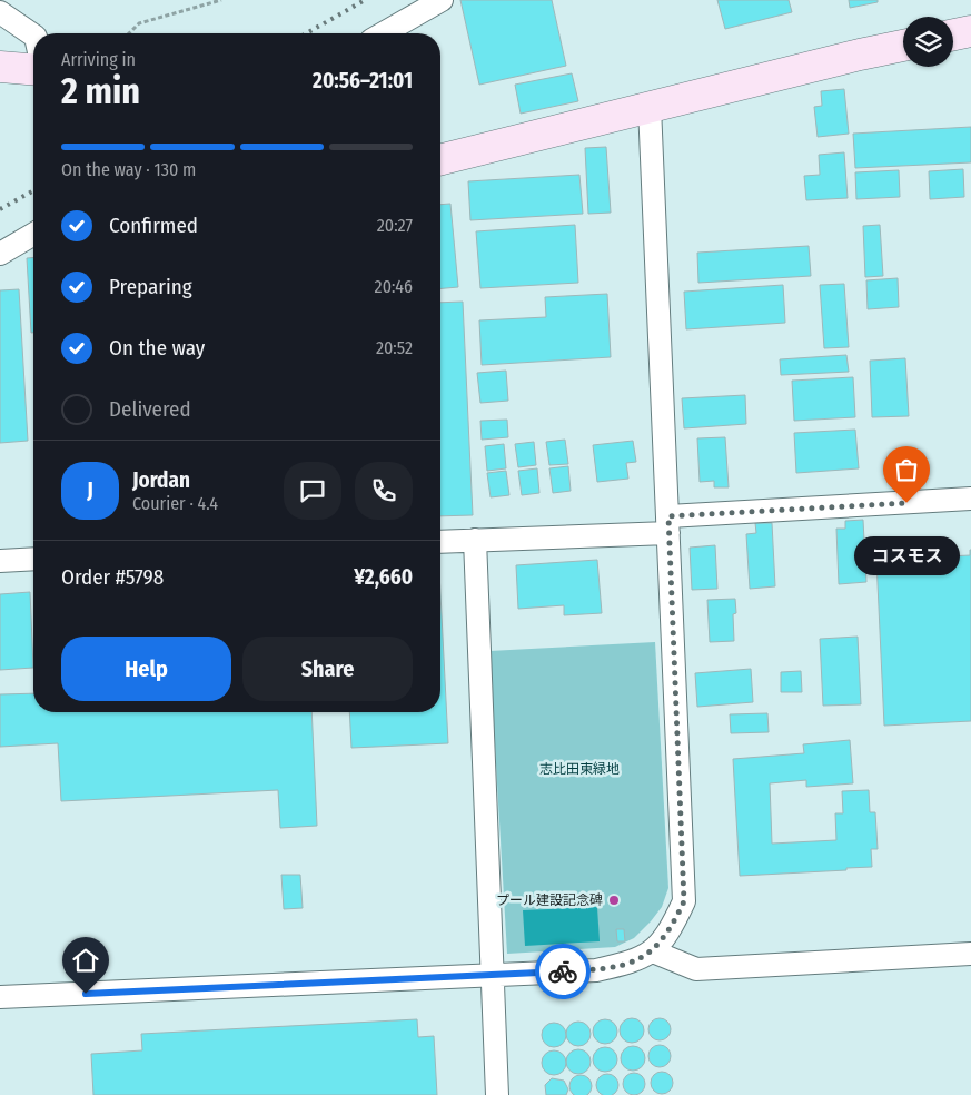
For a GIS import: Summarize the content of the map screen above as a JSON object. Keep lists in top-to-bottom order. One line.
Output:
{"parks":["志比田東緑地"],"places":["コスモス","プール建設記念碑"],"page":{"heading":["2 min","Arriving in","20:56–21:01"],"panel":["Jordan","Courier · 4.4","Order #5798","¥2,660"],"bar":"On the way · 130 m","list":[["Confirmed","20:27"],["Preparing","20:46"],["On the way","20:52"],"Delivered"],"round":"J","bubble":"コスモス","buttons":["Help","Share"]}}
